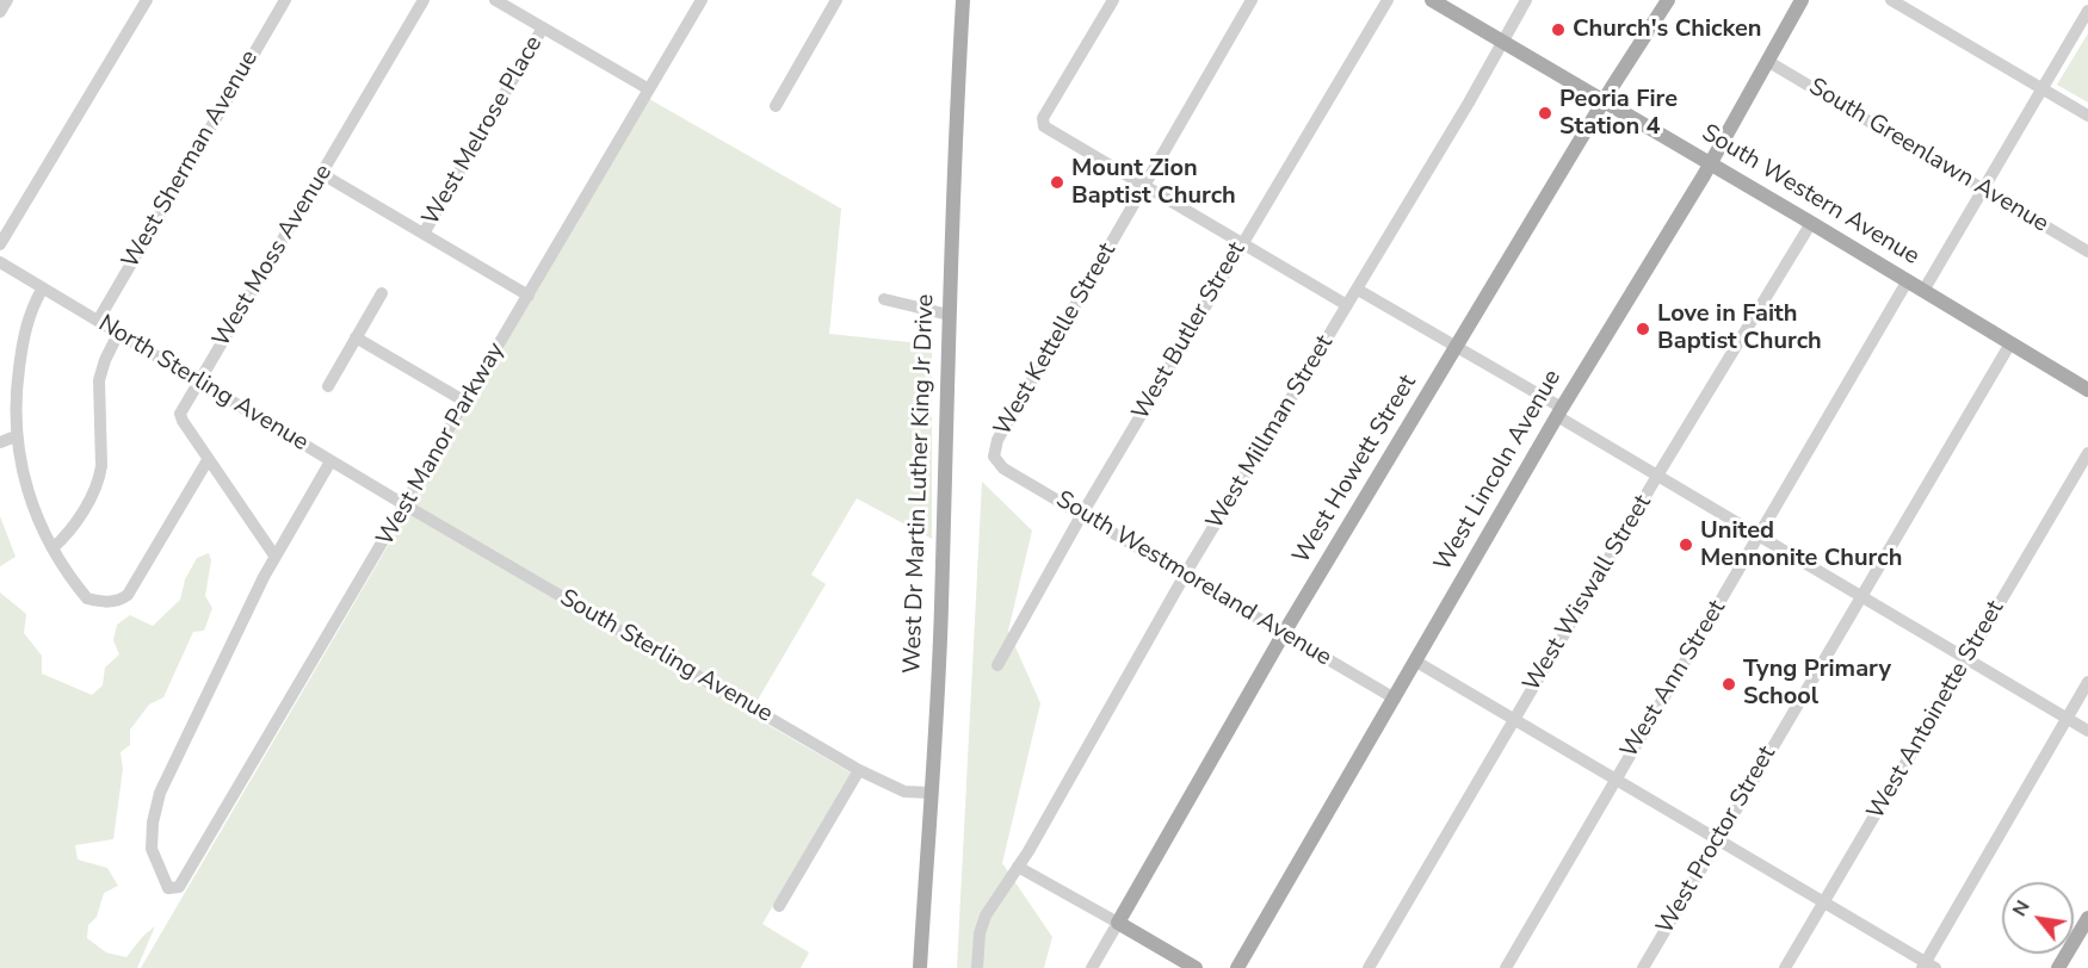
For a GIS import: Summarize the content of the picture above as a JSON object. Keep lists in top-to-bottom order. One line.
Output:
{"streets":{"main road":["South Western Avenue","West Howett Street","West Lincoln Avenue","West Dr Martin Luther King Jr Drive"],"street":["West Melrose Place","South Greenlawn Avenue","West Sherman Avenue","West Moss Avenue","West Butler Street","West Kettelle Street","North Sterling Avenue","West Millman Street","West Manor Parkway","South Westmoreland Avenue","West Wiswall Street","South Sterling Avenue","West Ann Street","West Antoinette Street","West Proctor Street"]},"crossings":[["South Greenlawn Avenue","West Lincoln Avenue"],["West Sherman Avenue","North Sterling Avenue"],["South Western Avenue","West Millman Street"],["South Western Avenue","West Howett Street"],["South Western Avenue","West Lincoln Avenue"],["South Western Avenue","West Wiswall Street"],["South Western Avenue","West Ann Street"],["South Western Avenue","West Proctor Street"],["West Moss Avenue","North Sterling Avenue"],["West Moss Avenue","West Manor Parkway"],["West Butler Street","South Westmoreland Avenue"],["West Kettelle Street","South Westmoreland Avenue"],["North Sterling Avenue","West Manor Parkway"],["North Sterling Avenue","South Sterling Avenue"],["West Millman Street","South Westmoreland Avenue"],["West Manor Parkway","South Sterling Avenue"],["West Howett Street","South Westmoreland Avenue"],["West Lincoln Avenue","South Westmoreland Avenue"],["West Dr Martin Luther King Jr Drive","South Sterling Avenue"]],"places":["Church's Chicken","Peoria Fire Station 4","Mount Zion Baptist Church","Love in Faith Baptist Church","United Mennonite Church","Tyng Primary School"],"north":"top left"}
